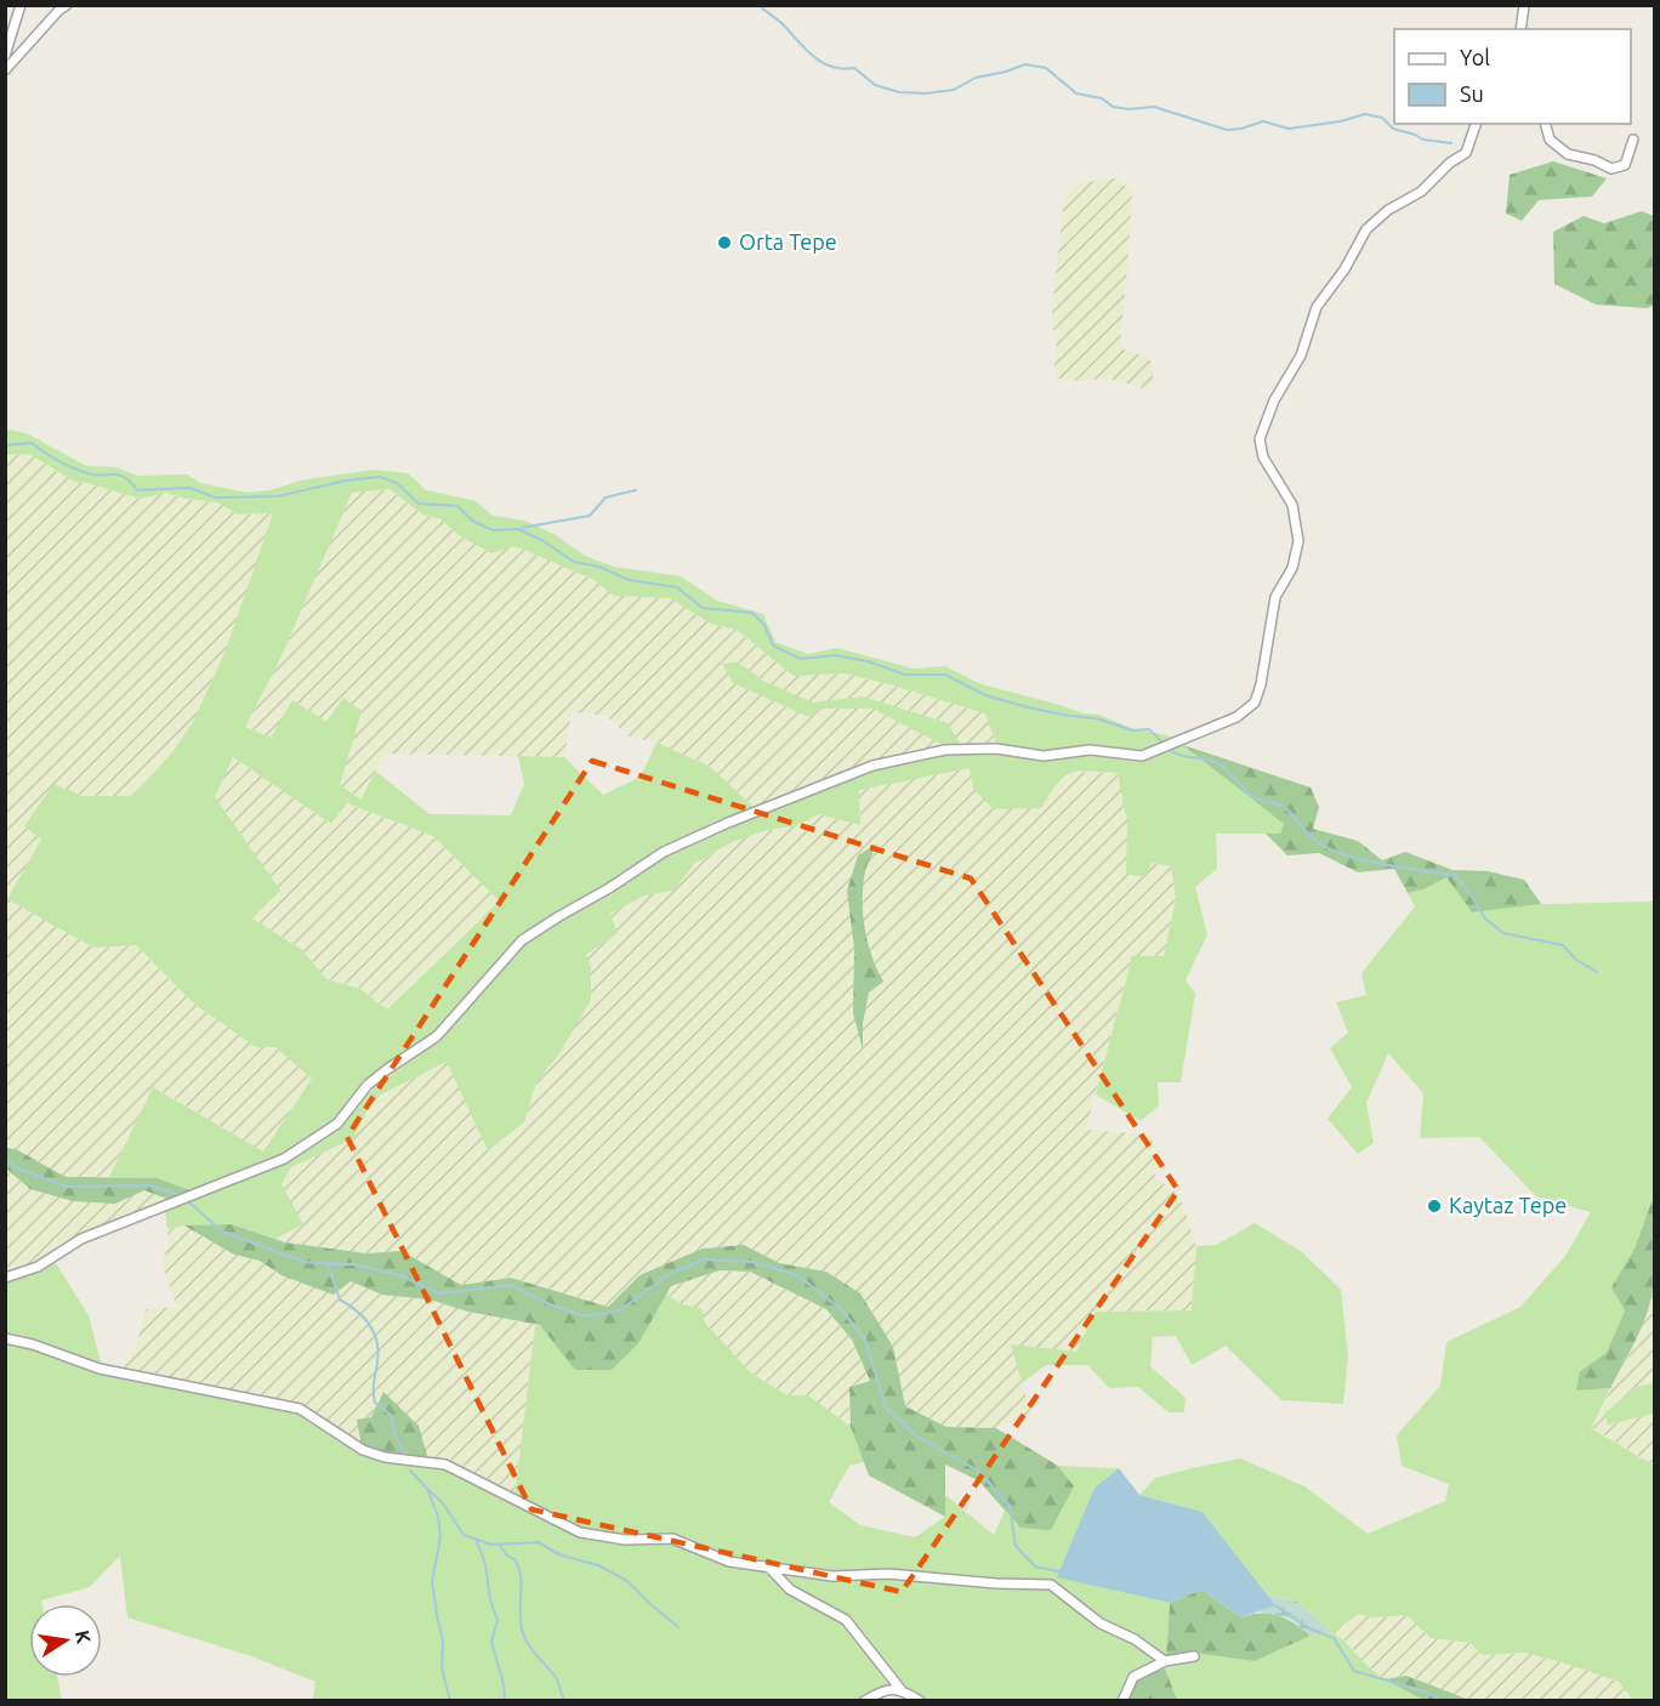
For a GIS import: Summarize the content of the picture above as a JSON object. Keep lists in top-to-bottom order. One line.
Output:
{"places":["Orta Tepe","Kaytaz Tepe"],"legend":["Yol","Su"],"north":"right"}
